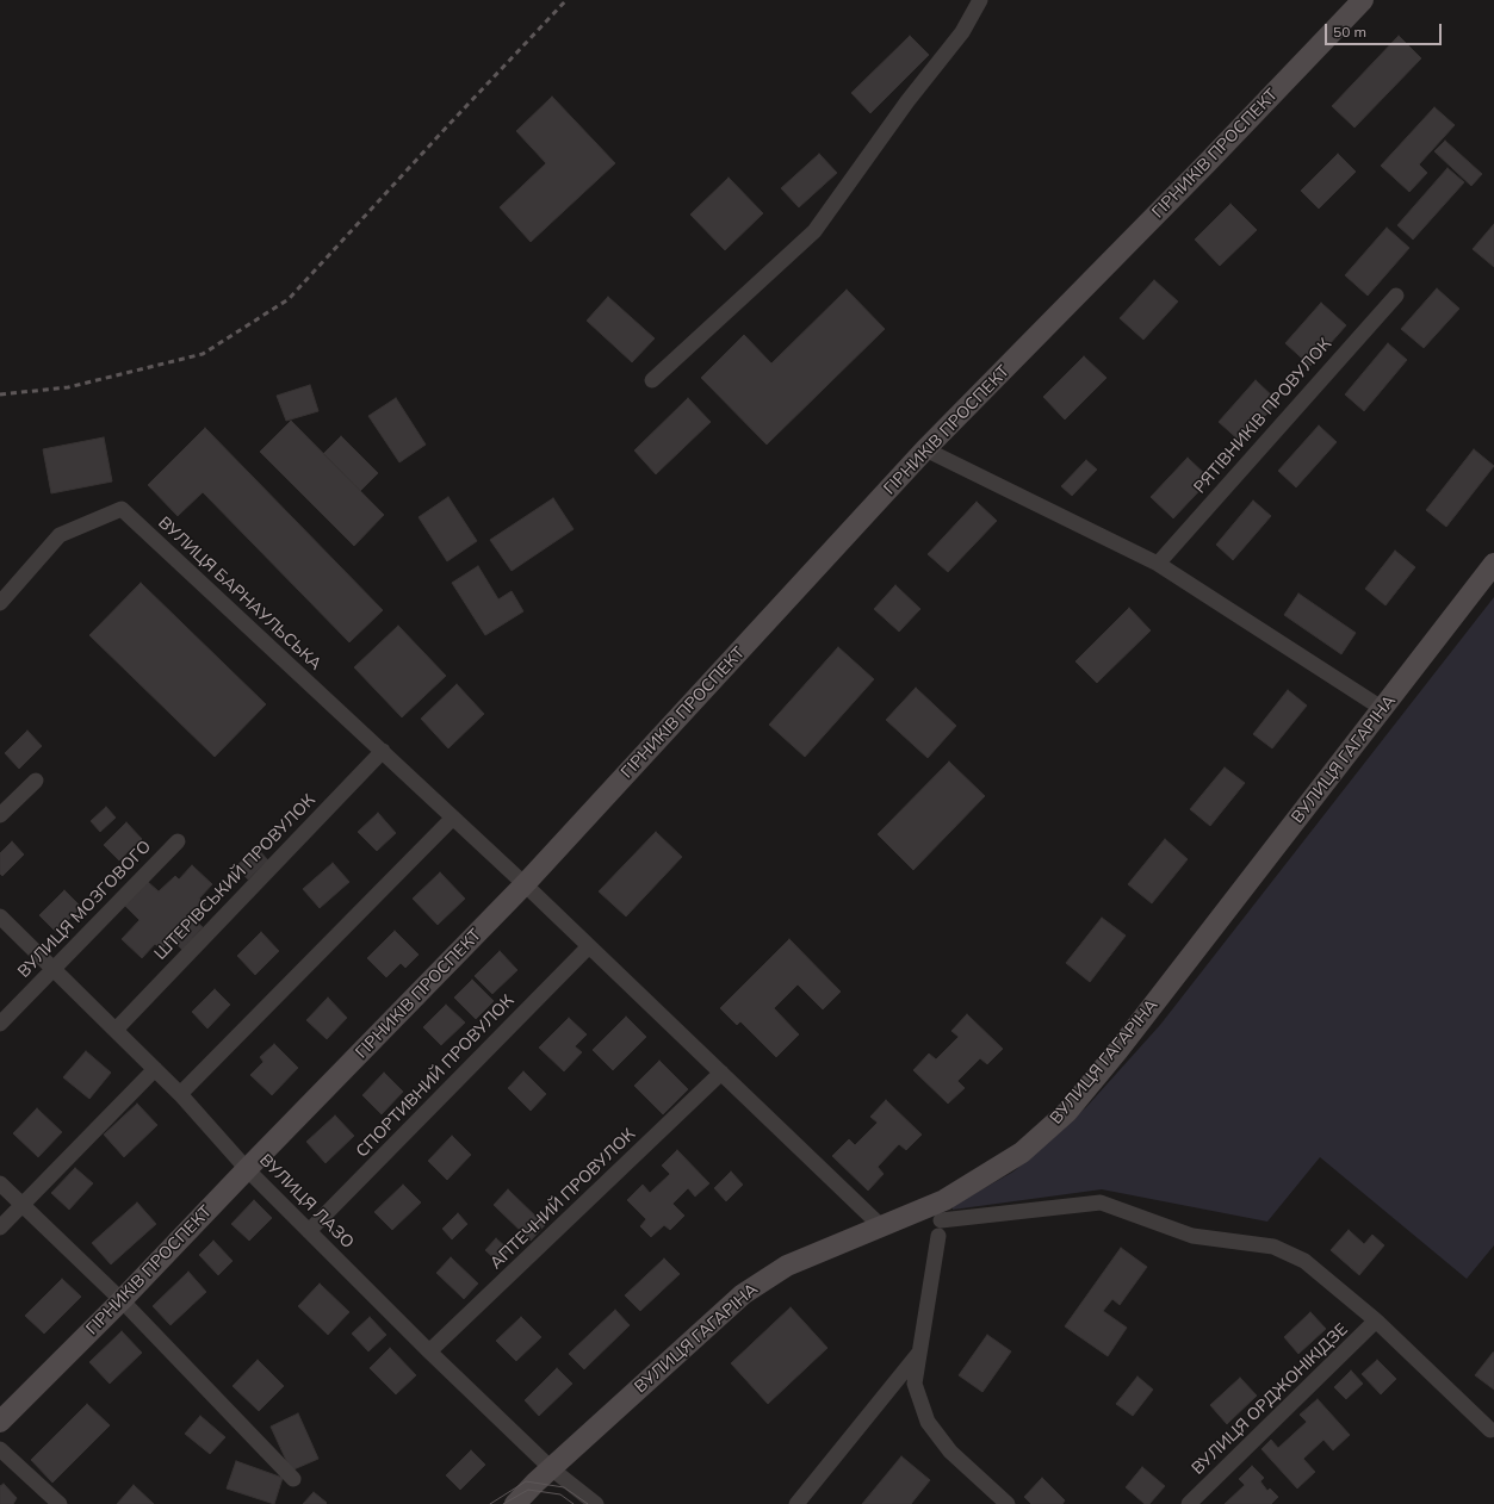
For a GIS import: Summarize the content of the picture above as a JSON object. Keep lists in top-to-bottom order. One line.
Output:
{"streets":{"main road":["ГІРНИКІВ ПРОСПЕКТ","ВУЛИЦЯ ГАГАРІНА"],"street":["РЯТІВНИКІВ ПРОВУЛОК","ВУЛИЦЯ БАРНАУЛЬСЬКА","ШТЕРІВСЬКИЙ ПРОВУЛОК","ВУЛИЦЯ МОЗГОВОГО","СПОРТИВНИЙ ПРОВУЛОК","АПТЕЧНИЙ ПРОВУЛОК","ВУЛИЦЯ ЛАЗО","ВУЛИЦЯ ОРДЖОНІКІДЗЕ"]},"crossings":[["ГІРНИКІВ ПРОСПЕКТ","ВУЛИЦЯ ЛАЗО"],["ВУЛИЦЯ БАРНАУЛЬСЬКА","ШТЕРІВСЬКИЙ ПРОВУЛОК"],["ВУЛИЦЯ ГАГАРІНА","ВУЛИЦЯ ЛАЗО"],["ШТЕРІВСЬКИЙ ПРОВУЛОК","ВУЛИЦЯ ЛАЗО"],["ВУЛИЦЯ МОЗГОВОГО","ВУЛИЦЯ ЛАЗО"],["СПОРТИВНИЙ ПРОВУЛОК","ВУЛИЦЯ ЛАЗО"],["АПТЕЧНИЙ ПРОВУЛОК","ВУЛИЦЯ ЛАЗО"]],"scale_bar":"50 m"}
